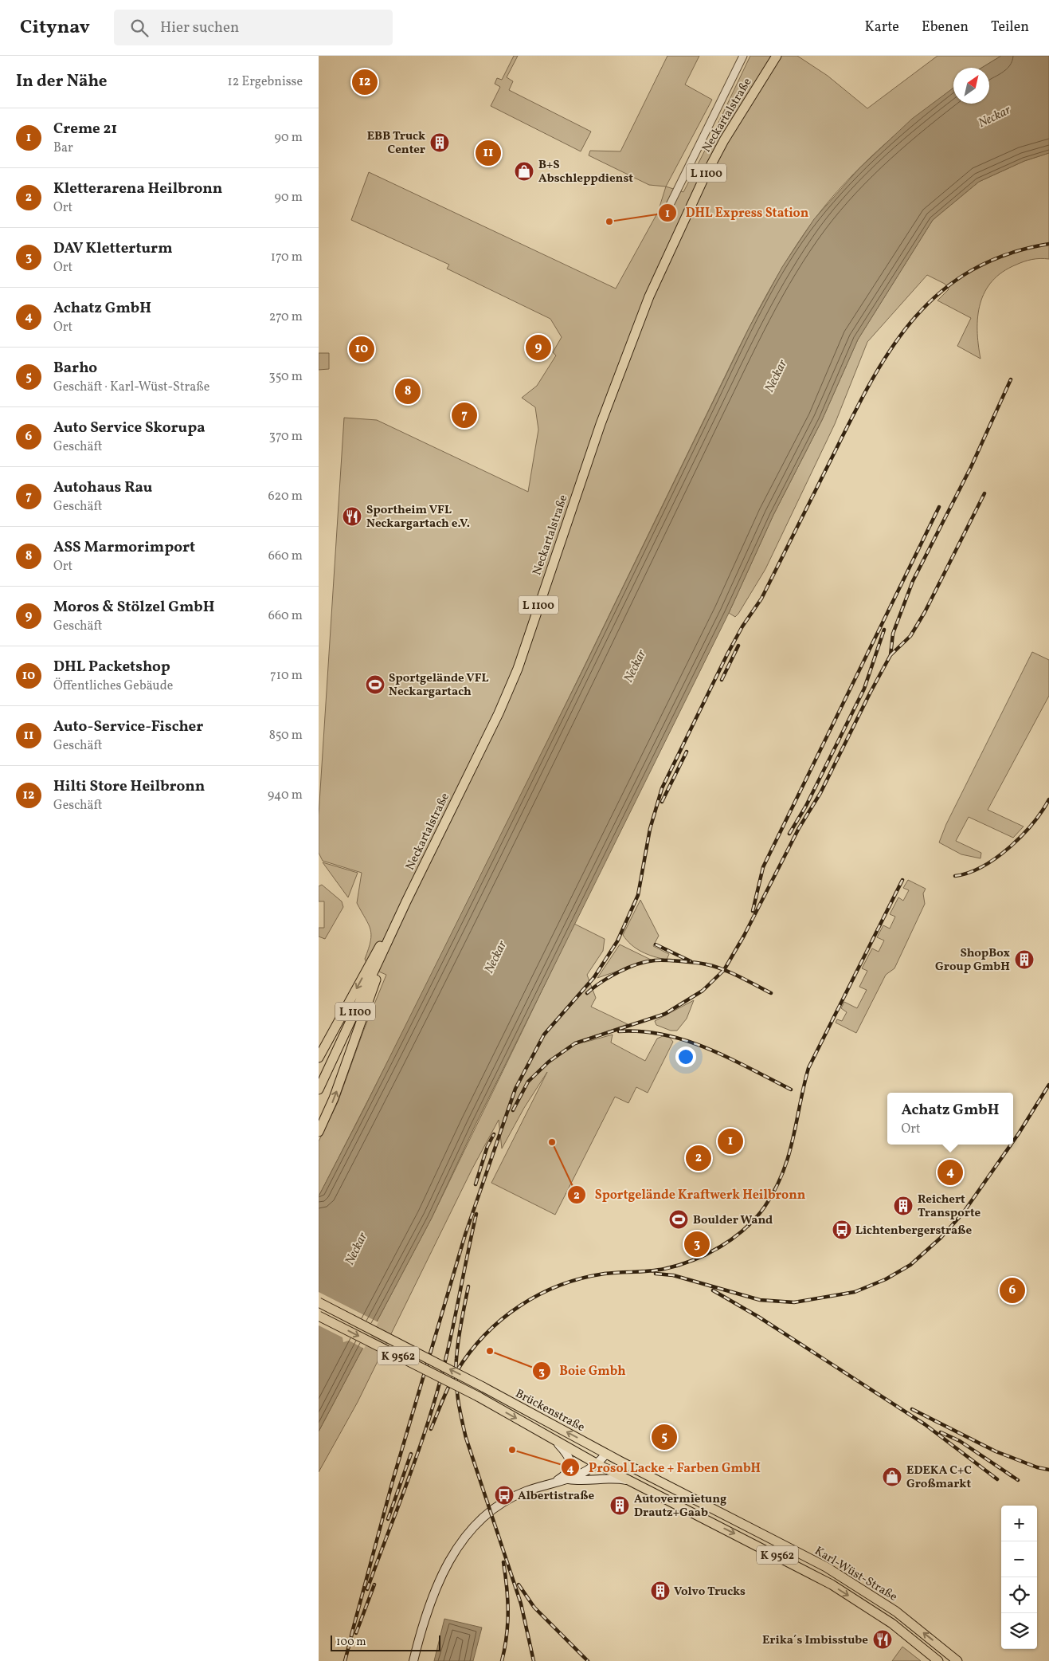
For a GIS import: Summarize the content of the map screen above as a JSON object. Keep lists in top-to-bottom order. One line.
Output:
{"streets":{"main road":["Neckartalstraße","L 1100","K 9562","Brückenstraße","Karl-Wüst-Straße"]},"crossings":[["Brückenstraße","Karl-Wüst-Straße"]],"water":["Neckar"],"places":{"building":["EBB Truck Center","ShopBox Group GmbH","Reichert Transporte","Autovermietung Drautz+Gaab","Volvo Trucks"],"shop":["B+S Abschleppdienst","EDEKA C+C Großmarkt"],"other":["DHL Express Station","Sportgelände Kraftwerk Heilbronn","Boie Gmbh","Prosol Lacke + Farben GmbH"],"restaurant":["Sportheim VFL Neckargartach e.V.","Erika´s Imbisstube"],"sports":["Sportgelände VFL Neckargartach","Boulder Wand"],"bus stop":["Lichtenbergerstraße","Albertistraße"]},"scale_bar":"100 m","north":"top right","page":{"header":"Citynav","search":"Hier suchen","nav":["Karte","Ebenen","Teilen"],"heading":["In der Nähe","12 Ergebnisse"],"pins":["12","11","9","10","8","7","1","2","4","3","6","5"],"list":[{"mark":"1","name":"Creme 21","note":"Bar","value":"90 m"},{"mark":"2","name":"Kletterarena Heilbronn","note":"Ort","value":"90 m"},{"mark":"3","name":"DAV Kletterturm","note":"Ort","value":"170 m"},{"mark":"4","name":"Achatz GmbH","note":"Ort","value":"270 m"},{"mark":"5","name":"Barho","note":"Geschäft · Karl-Wüst-Straße","value":"350 m"},{"mark":"6","name":"Auto Service Skorupa","note":"Geschäft","value":"370 m"},{"mark":"7","name":"Autohaus Rau","note":"Geschäft","value":"620 m"},{"mark":"8","name":"ASS Marmorimport","note":"Ort","value":"660 m"},{"mark":"9","name":"Moros & Stölzel GmbH","note":"Geschäft","value":"660 m"},{"mark":"10","name":"DHL Packetshop","note":"Öffentliches Gebäude","value":"710 m"},{"mark":"11","name":"Auto-Service-Fischer","note":"Geschäft","value":"850 m"},{"mark":"12","name":"Hilti Store Heilbronn","note":"Geschäft","value":"940 m"}],"popup":["Achatz GmbH","Ort"],"map_buttons":["+","−"],"scale":"100 m"}}
